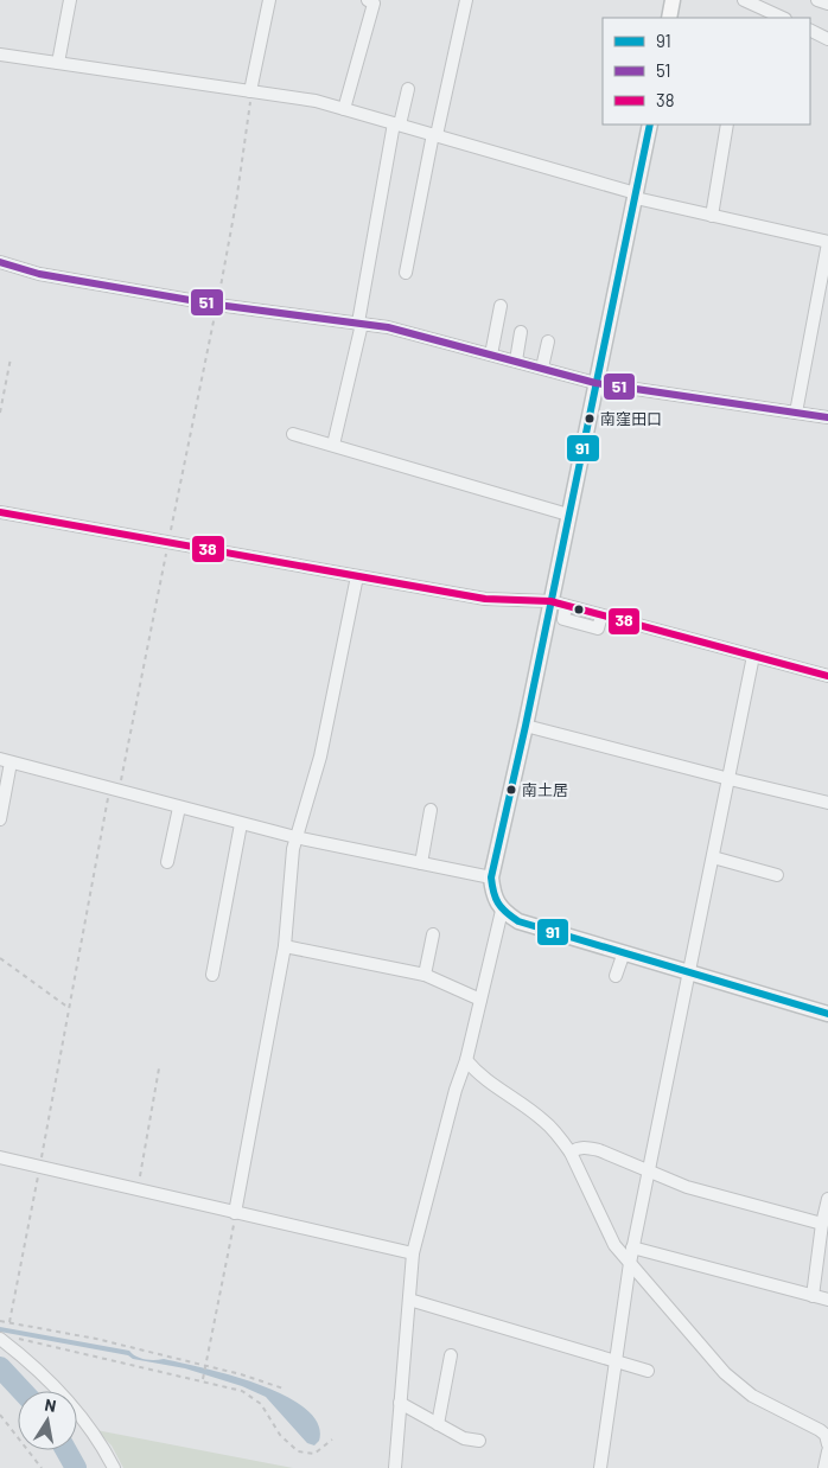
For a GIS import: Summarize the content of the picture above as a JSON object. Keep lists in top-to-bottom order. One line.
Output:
{"places":["南窪田口","南土居"],"lines":["transit line 91","transit line 51","transit line 38"],"legend":["91","51","38"],"north":"top"}
